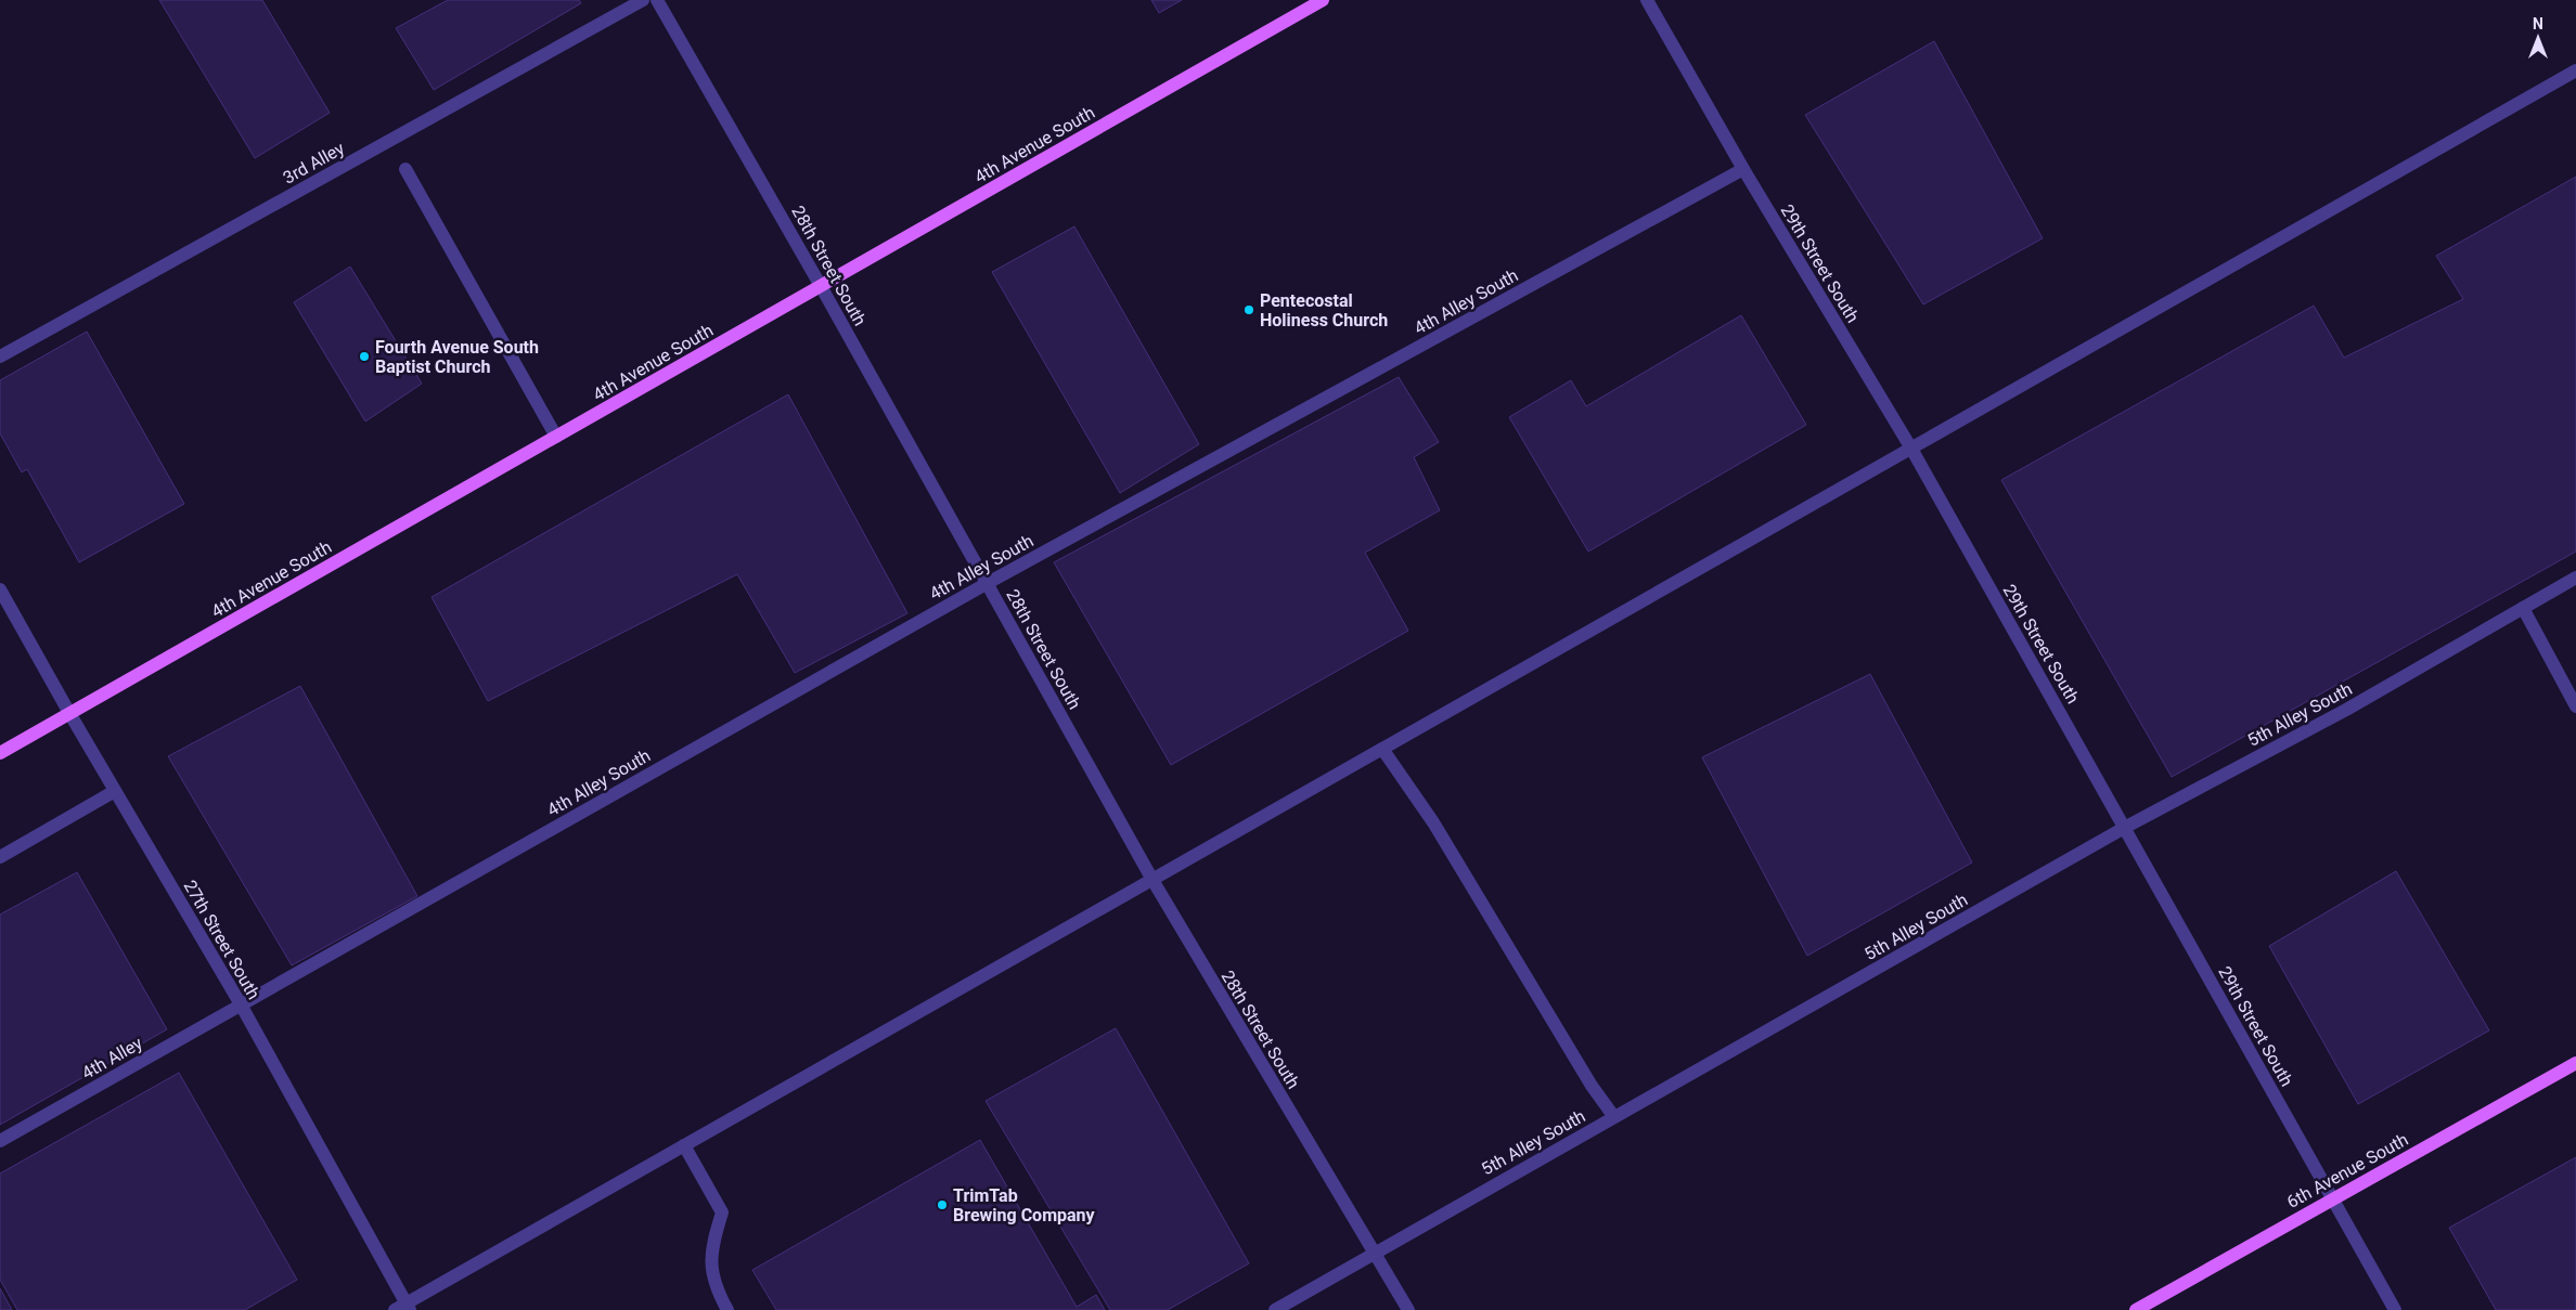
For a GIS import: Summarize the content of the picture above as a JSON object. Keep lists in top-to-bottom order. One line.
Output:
{"streets":{"main road":["4th Avenue South","6th Avenue South"],"street":["3rd Alley","29th Street South","28th Street South","4th Alley South","5th Alley South","27th Street South","4th Alley"]},"crossings":[["4th Avenue South","28th Street South"],["4th Avenue South","27th Street South"],["29th Street South","4th Alley South"],["29th Street South","5th Alley South"],["29th Street South","6th Avenue South"],["28th Street South","4th Alley South"],["28th Street South","5th Alley South"],["4th Alley South","27th Street South"],["4th Alley South","4th Alley"],["27th Street South","4th Alley"]],"places":["Pentecostal Holiness Church","Fourth Avenue South Baptist Church","TrimTab Brewing Company"],"north":"top"}
